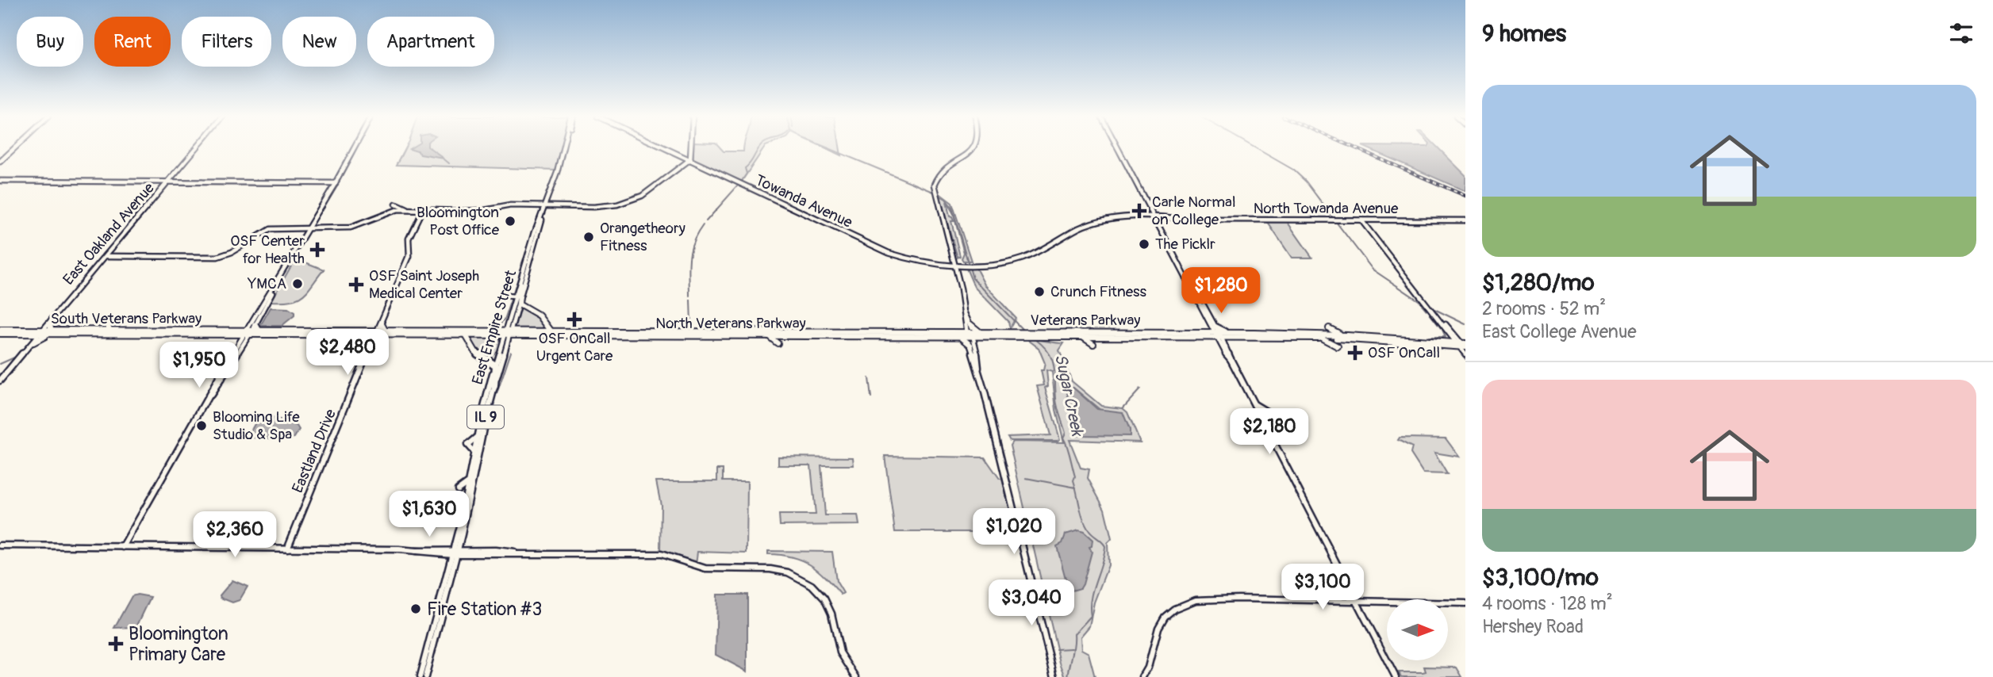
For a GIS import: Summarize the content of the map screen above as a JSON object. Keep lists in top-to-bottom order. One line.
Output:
{"streets":{"highway":["South Veterans Parkway","Veterans Parkway","North Veterans Parkway"],"main road":["Towanda Avenue","North Towanda Avenue","East Oakland Avenue","East Empire Street","IL 9","Eastland Drive"]},"crossings":[["Veterans Parkway","North Veterans Parkway"],["North Veterans Parkway","East Empire Street"]],"water":["Sugar Creek"],"places":{"health":["Carle Normal on College","OSF Center for Health","OSF Saint Joseph Medical Center","OSF OnCall Urgent Care","OSF OnCall","Bloomington Primary Care"],"other":["Bloomington Post Office","Orangetheory Fitness","The Picklr","YMCA","Crunch Fitness","Blooming Life Studio & Spa","Fire Station #3"]},"north":"right","page":{"heading":"9 homes","chip":["Buy","Rent","Filters","New","Apartment"],"list":[{"name":"$1,280/mo","note":"2 rooms · 52 m² · East College Avenue"},{"name":"$3,100/mo","note":"4 rooms · 128 m² · Hershey Road"}],"price":["$1,280","$2,480","$1,950","$2,180","$1,630","$1,020","$2,360","$3,100","$3,040"]}}
